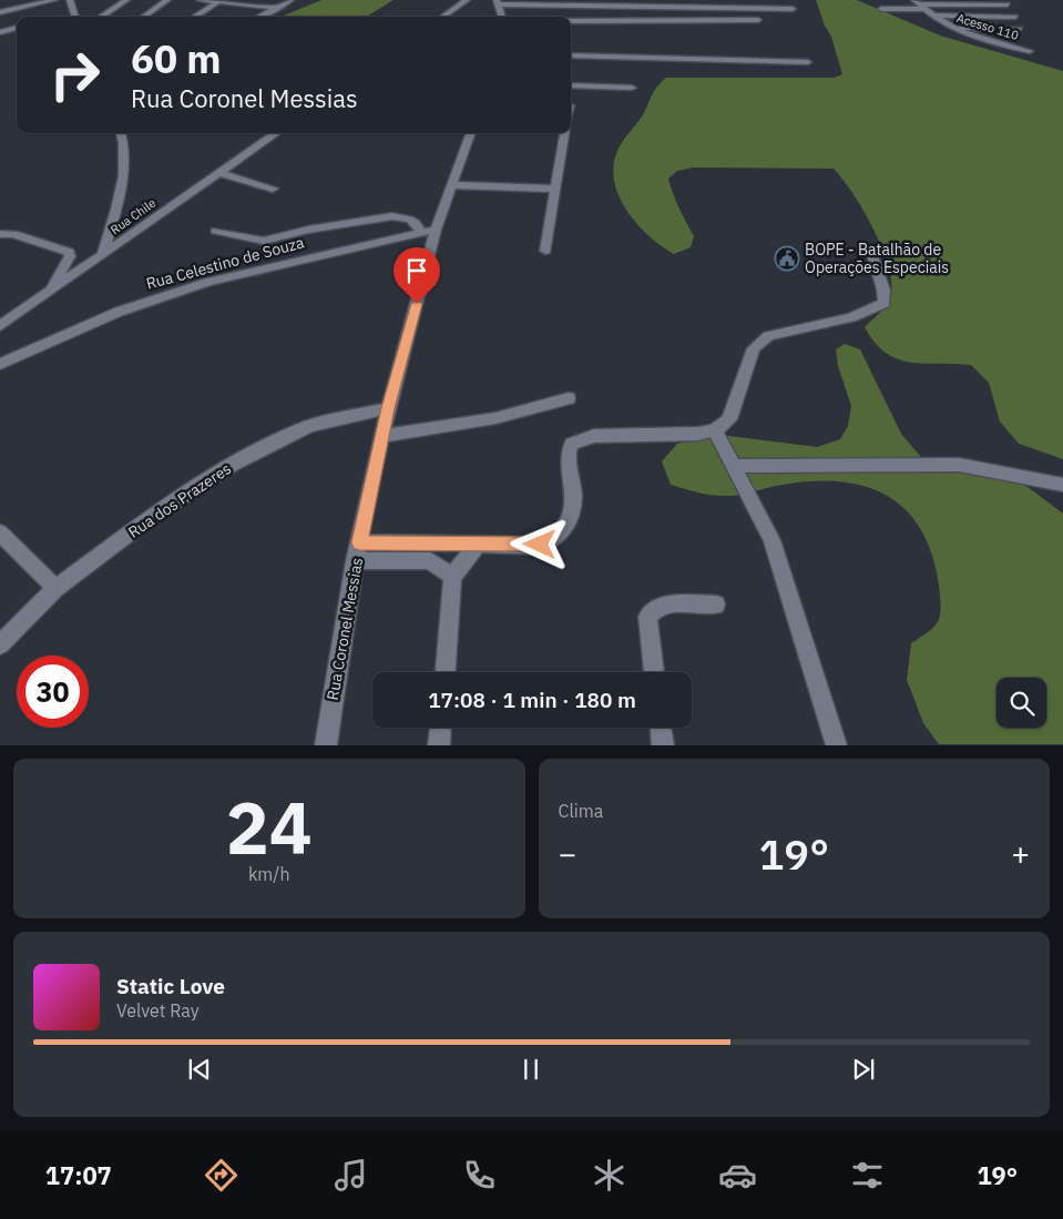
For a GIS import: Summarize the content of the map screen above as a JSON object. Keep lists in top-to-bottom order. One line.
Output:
{"streets":{"street":["Acesso 110","Rua Chile","Rua Celestino de Souza","Rua dos Prazeres","Rua Coronel Messias"]},"crossings":[["Rua Celestino de Souza","Rua Coronel Messias"],["Rua dos Prazeres","Rua Coronel Messias"]],"places":{"public building":["BOPE - Batalhão de Operações Especiais"]},"page":{"turn":["60 m","Rua Coronel Messias"],"limit":"30","trip":"17:08 · 1 min · 180 m","tile":[["24","km/h"],"Clima"],"heat":["−","19°","+"],"song":["Static Love","Velvet Ray"],"tabs":["17:07","19°"]}}
